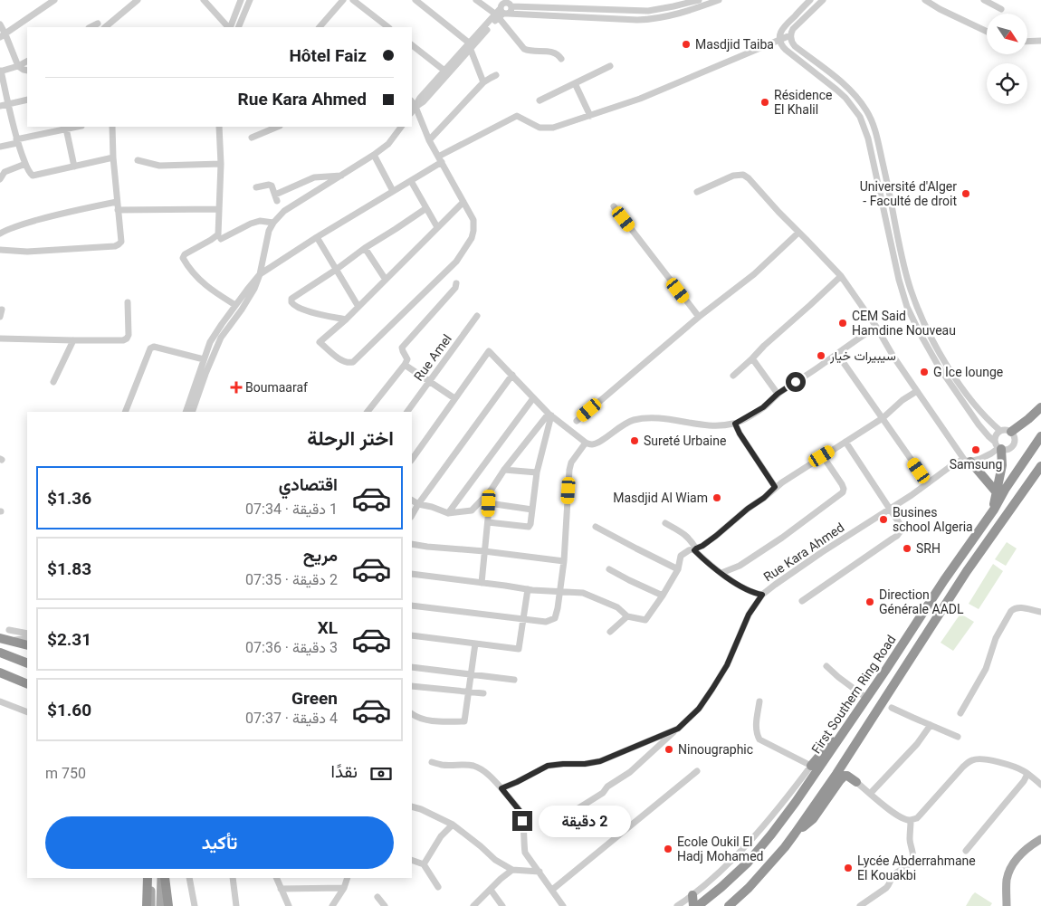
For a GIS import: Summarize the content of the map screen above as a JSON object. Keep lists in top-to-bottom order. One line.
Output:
{"streets":{"highway":["First Southern Ring Road"],"street":["Rue Amel","Rue Kara Ahmed"]},"places":{"other":["Masdjid Taiba","Résidence El Khalil","Université d'Alger - Faculté de droit","CEM Said Hamdine Nouveau","سيبيرات خيار","G Ice lounge","Sureté Urbaine","Samsung","Masdjid Al Wiam","Busines school Algeria","SRH","Direction Générale AADL","Ninougraphic","Ecole Oukil El Hadj Mohamed","Lycée Abderrahmane El Kouakbi"],"health":["Boumaaraf"]},"north":"bottom right","page":{"banner":["Hôtel Faiz","Rue Kara Ahmed"],"heading":"اختر الرحلة","list":[{"name":"اقتصادي","note":"1 دقيقة · 07:34","value":"$1.36"},{"name":"مريح","note":"2 دقيقة · 07:35","value":"$1.83"},{"name":"XL","note":"3 دقيقة · 07:36","value":"$2.31"},{"name":"Green","note":"4 دقيقة · 07:37","value":"$1.60"}],"pay":["نقدًا","750 m"],"bubble":"2 دقيقة","buttons":"تأكيد"}}
